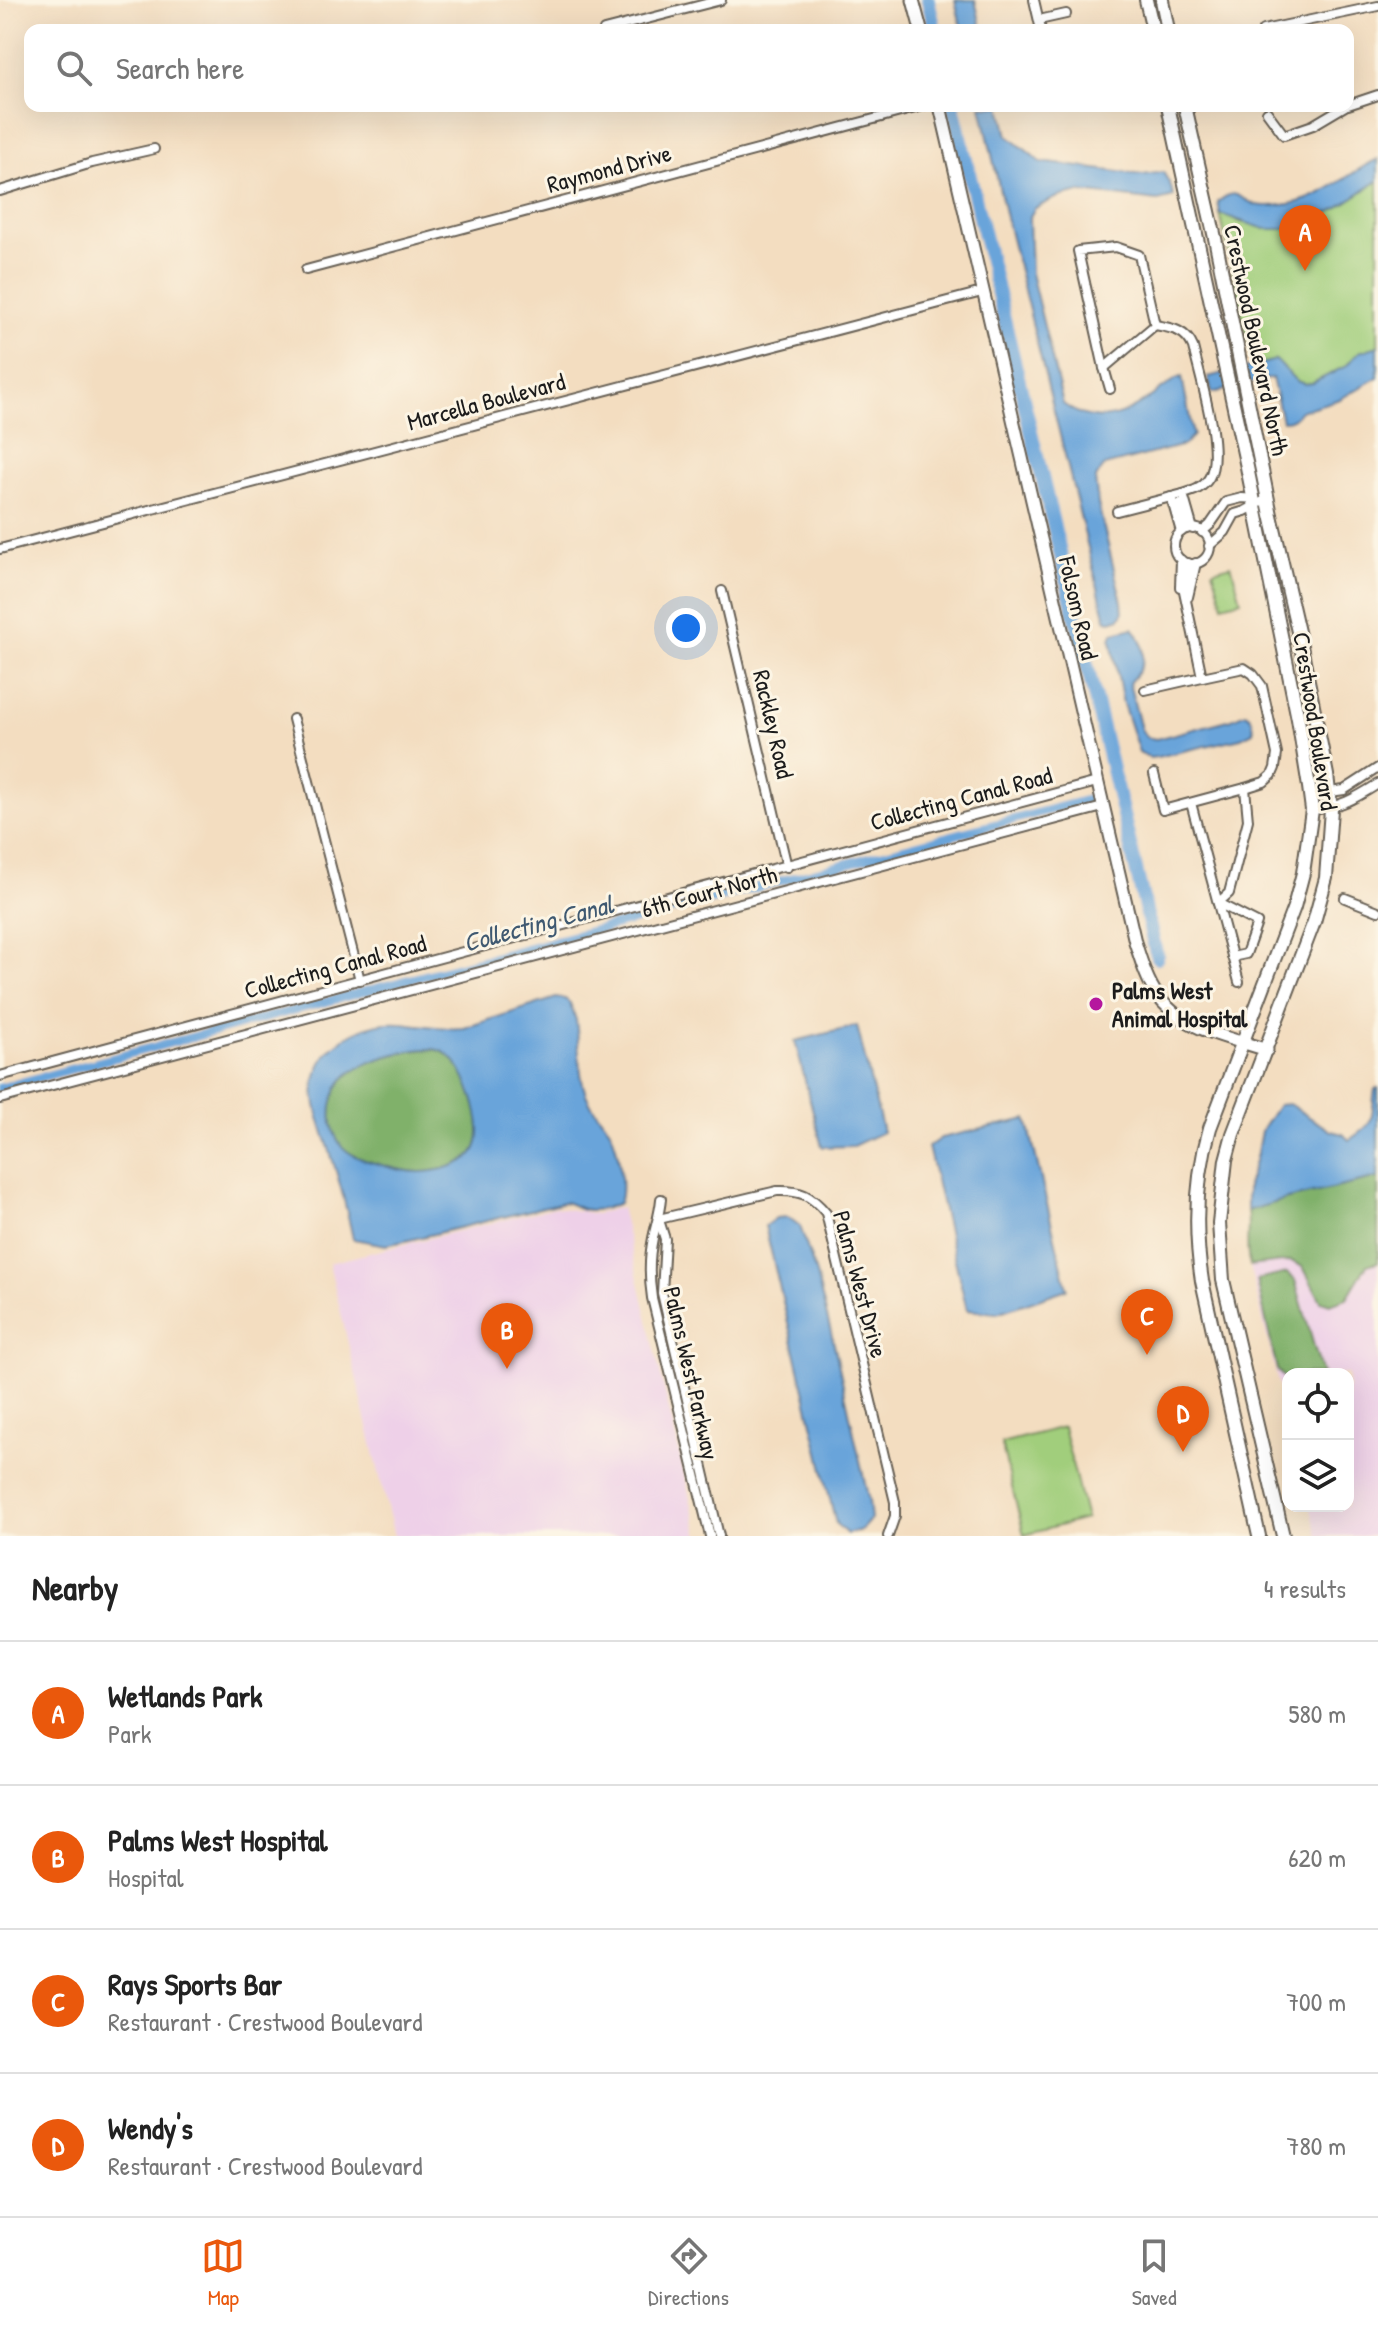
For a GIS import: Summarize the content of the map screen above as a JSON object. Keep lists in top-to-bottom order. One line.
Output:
{"streets":{"main road":["Crestwood Boulevard North","Crestwood Boulevard"],"street":["Raymond Drive","Marcella Boulevard","Folsom Road","Rackley Road","Collecting Canal Road","6th Court North","Palms West Drive","Palms West Parkway"]},"crossings":[["Crestwood Boulevard North","Crestwood Boulevard"],["Marcella Boulevard","Folsom Road"],["Folsom Road","Crestwood Boulevard"],["Folsom Road","Collecting Canal Road"],["Folsom Road","6th Court North"],["Rackley Road","Collecting Canal Road"],["Palms West Drive","Palms West Parkway"]],"water":["Collecting Canal"],"places":["Palms West Animal Hospital"],"page":{"search":"Search here","pins":["A","C","B","D"],"heading":["Nearby","4 results"],"list":[{"mark":"A","name":"Wetlands Park","note":"Park","value":"580 m"},{"mark":"B","name":"Palms West Hospital","note":"Hospital","value":"620 m"},{"mark":"C","name":"Rays Sports Bar","note":"Restaurant · Crestwood Boulevard","value":"700 m"},{"mark":"D","name":"Wendy's","note":"Restaurant · Crestwood Boulevard","value":"780 m"}],"nav":["Map","Directions","Saved"]}}
